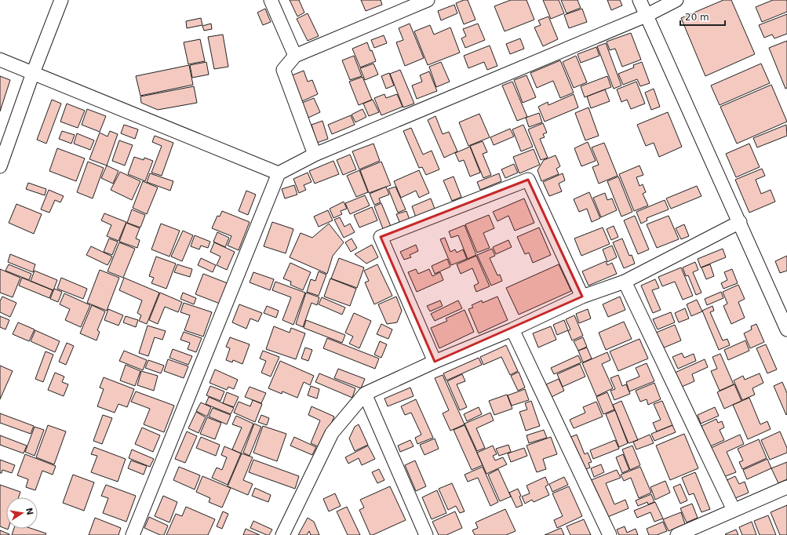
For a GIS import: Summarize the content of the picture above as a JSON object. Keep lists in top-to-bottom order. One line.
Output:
{"scale_bar":"20 m","north":"right"}
